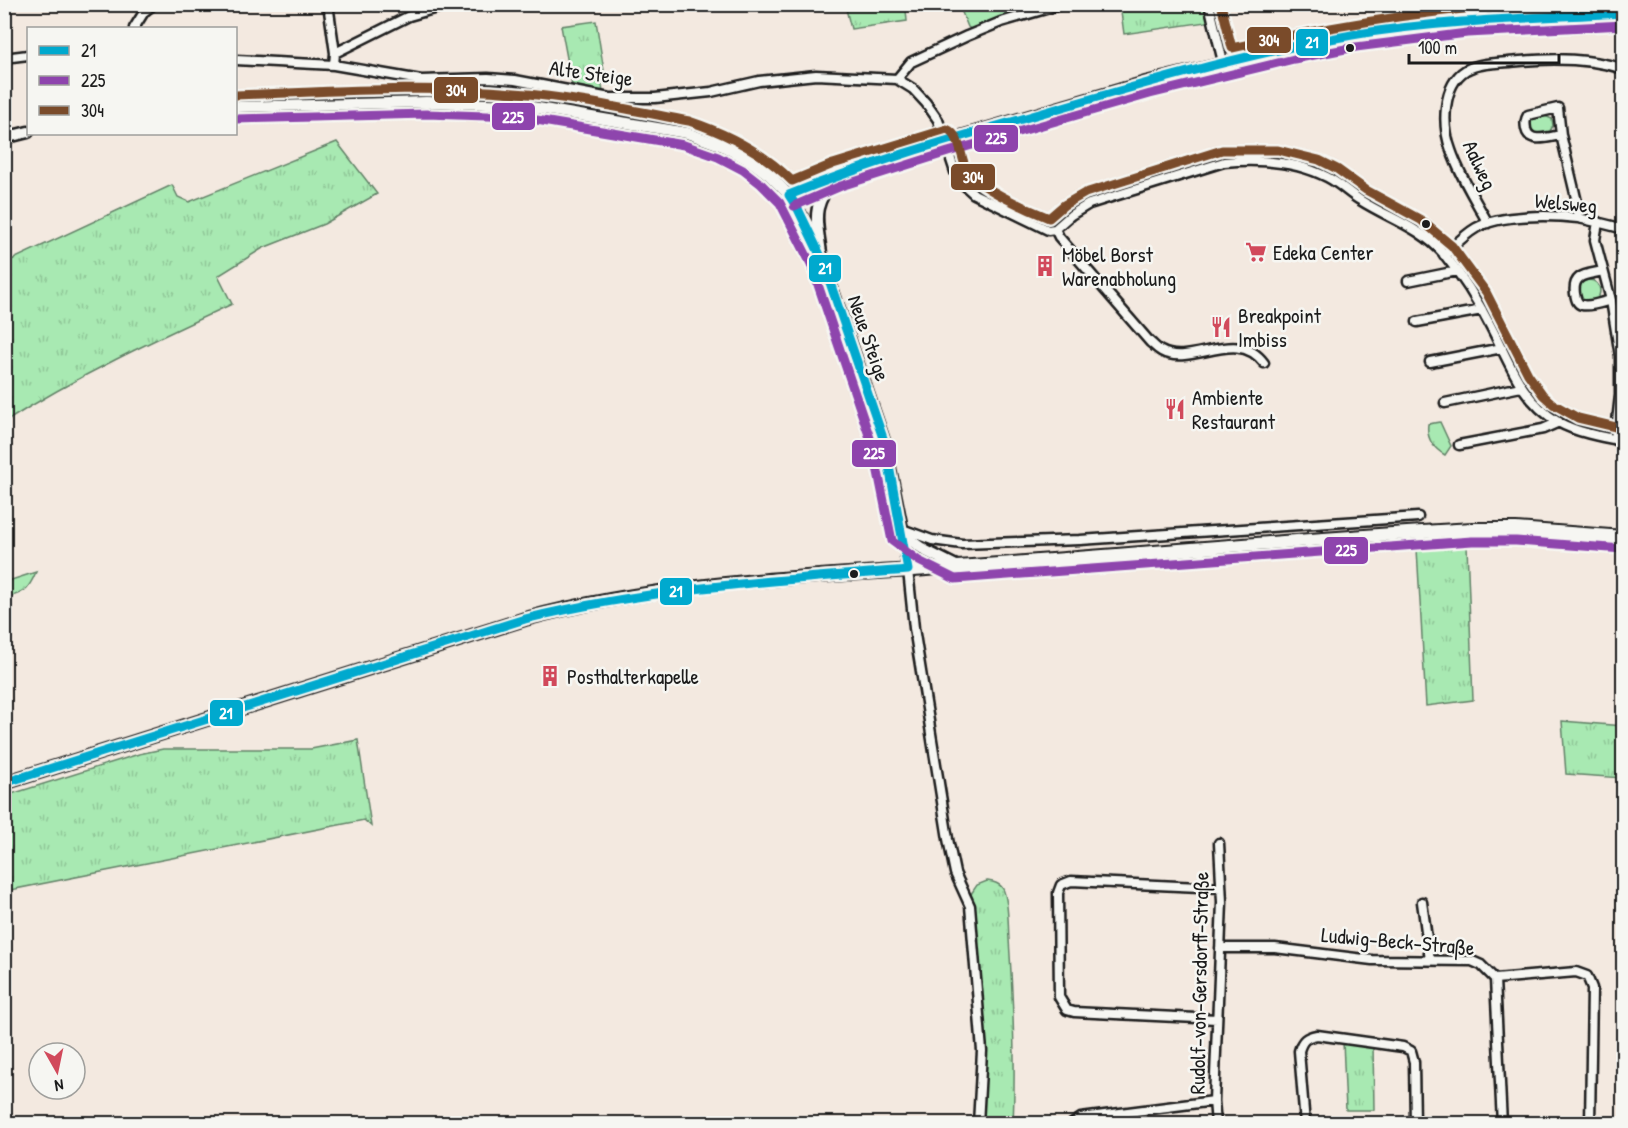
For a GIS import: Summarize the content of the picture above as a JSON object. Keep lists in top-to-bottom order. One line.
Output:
{"streets":{"main road":["Neue Steige"],"street":["Alte Steige","Aalweg","Welsweg","Ludwig-Beck-Straße","Rudolf-von-Gersdorff-Straße"]},"crossings":[["Aalweg","Welsweg"],["Ludwig-Beck-Straße","Rudolf-von-Gersdorff-Straße"]],"places":{"supermarket":["Edeka Center"],"building":["Möbel Borst Warenabholung","Posthalterkapelle"],"restaurant":["Breakpoint Imbiss","Ambiente Restaurant"]},"lines":["transit line 304","transit line 21","transit line 225"],"legend":["21","225","304"],"scale_bar":"100 m","north":"bottom"}
